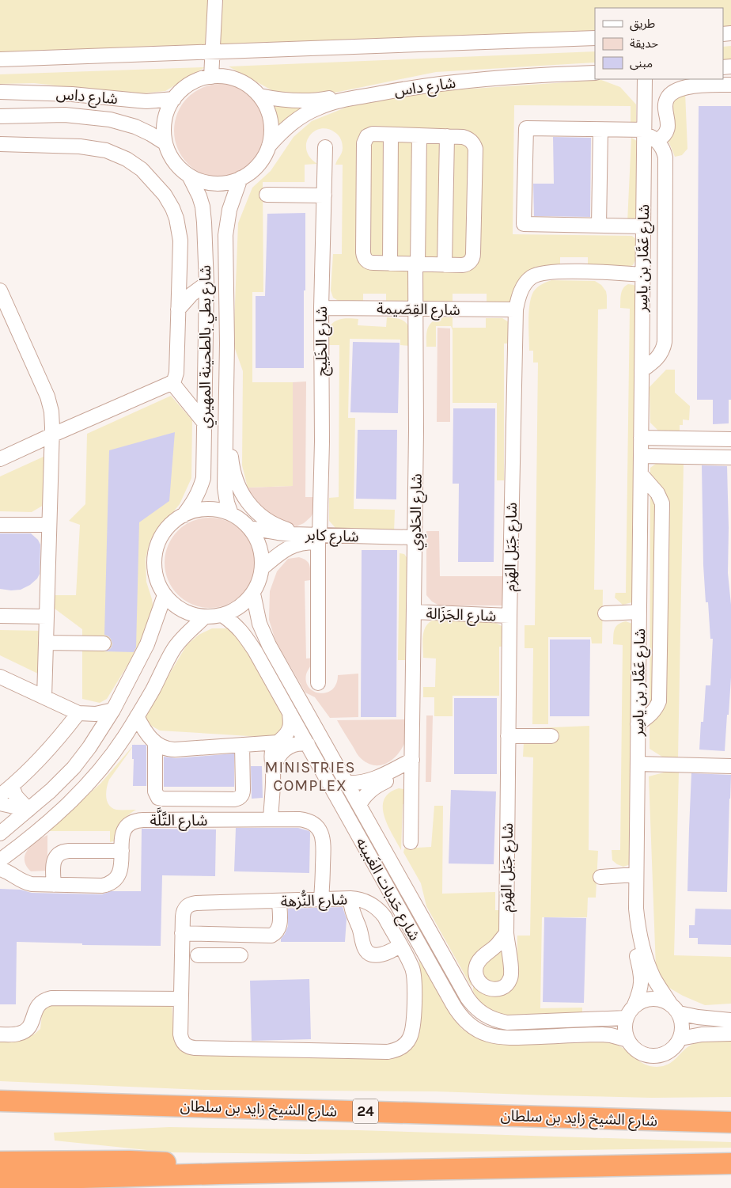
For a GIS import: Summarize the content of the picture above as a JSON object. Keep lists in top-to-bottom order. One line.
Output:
{"streets":{"highway":["شارع الشيخ زايد بن سلطان","24"],"street":["شارع داس","شارع عَمَّار بن ياسِر","شارع القِصَيمة","شارع الخَلِيج","شارع بطي بالطحينة المهيري","شارع الحَلاوِي","شارع كابر","شارع جَبَل الهَزم","شارع الجَزَالة","شارع التَّلَّة","شارع حَدبات الغَبينه","شارع النُّزهة"]},"crossings":[["شارع داس","شارع بطي بالطحينة المهيري"],["شارع عَمَّار بن ياسِر","شارع جَبَل الهَزم"],["شارع عَمَّار بن ياسِر","شارع حَدبات الغَبينه"],["شارع القِصَيمة","شارع الخَلِيج"],["شارع القِصَيمة","شارع الحَلاوِي"],["شارع القِصَيمة","شارع جَبَل الهَزم"],["شارع الخَلِيج","شارع كابر"],["شارع بطي بالطحينة المهيري","شارع كابر"],["شارع بطي بالطحينة المهيري","شارع حَدبات الغَبينه"],["شارع الحَلاوِي","شارع كابر"],["شارع الحَلاوِي","شارع الجَزَالة"],["شارع كابر","شارع حَدبات الغَبينه"],["شارع جَبَل الهَزم","شارع الجَزَالة"],["شارع التَّلَّة","شارع النُّزهة"]],"districts":["MINISTRIES COMPLEX"],"legend":["طريق","حديقة","مبنى"]}
